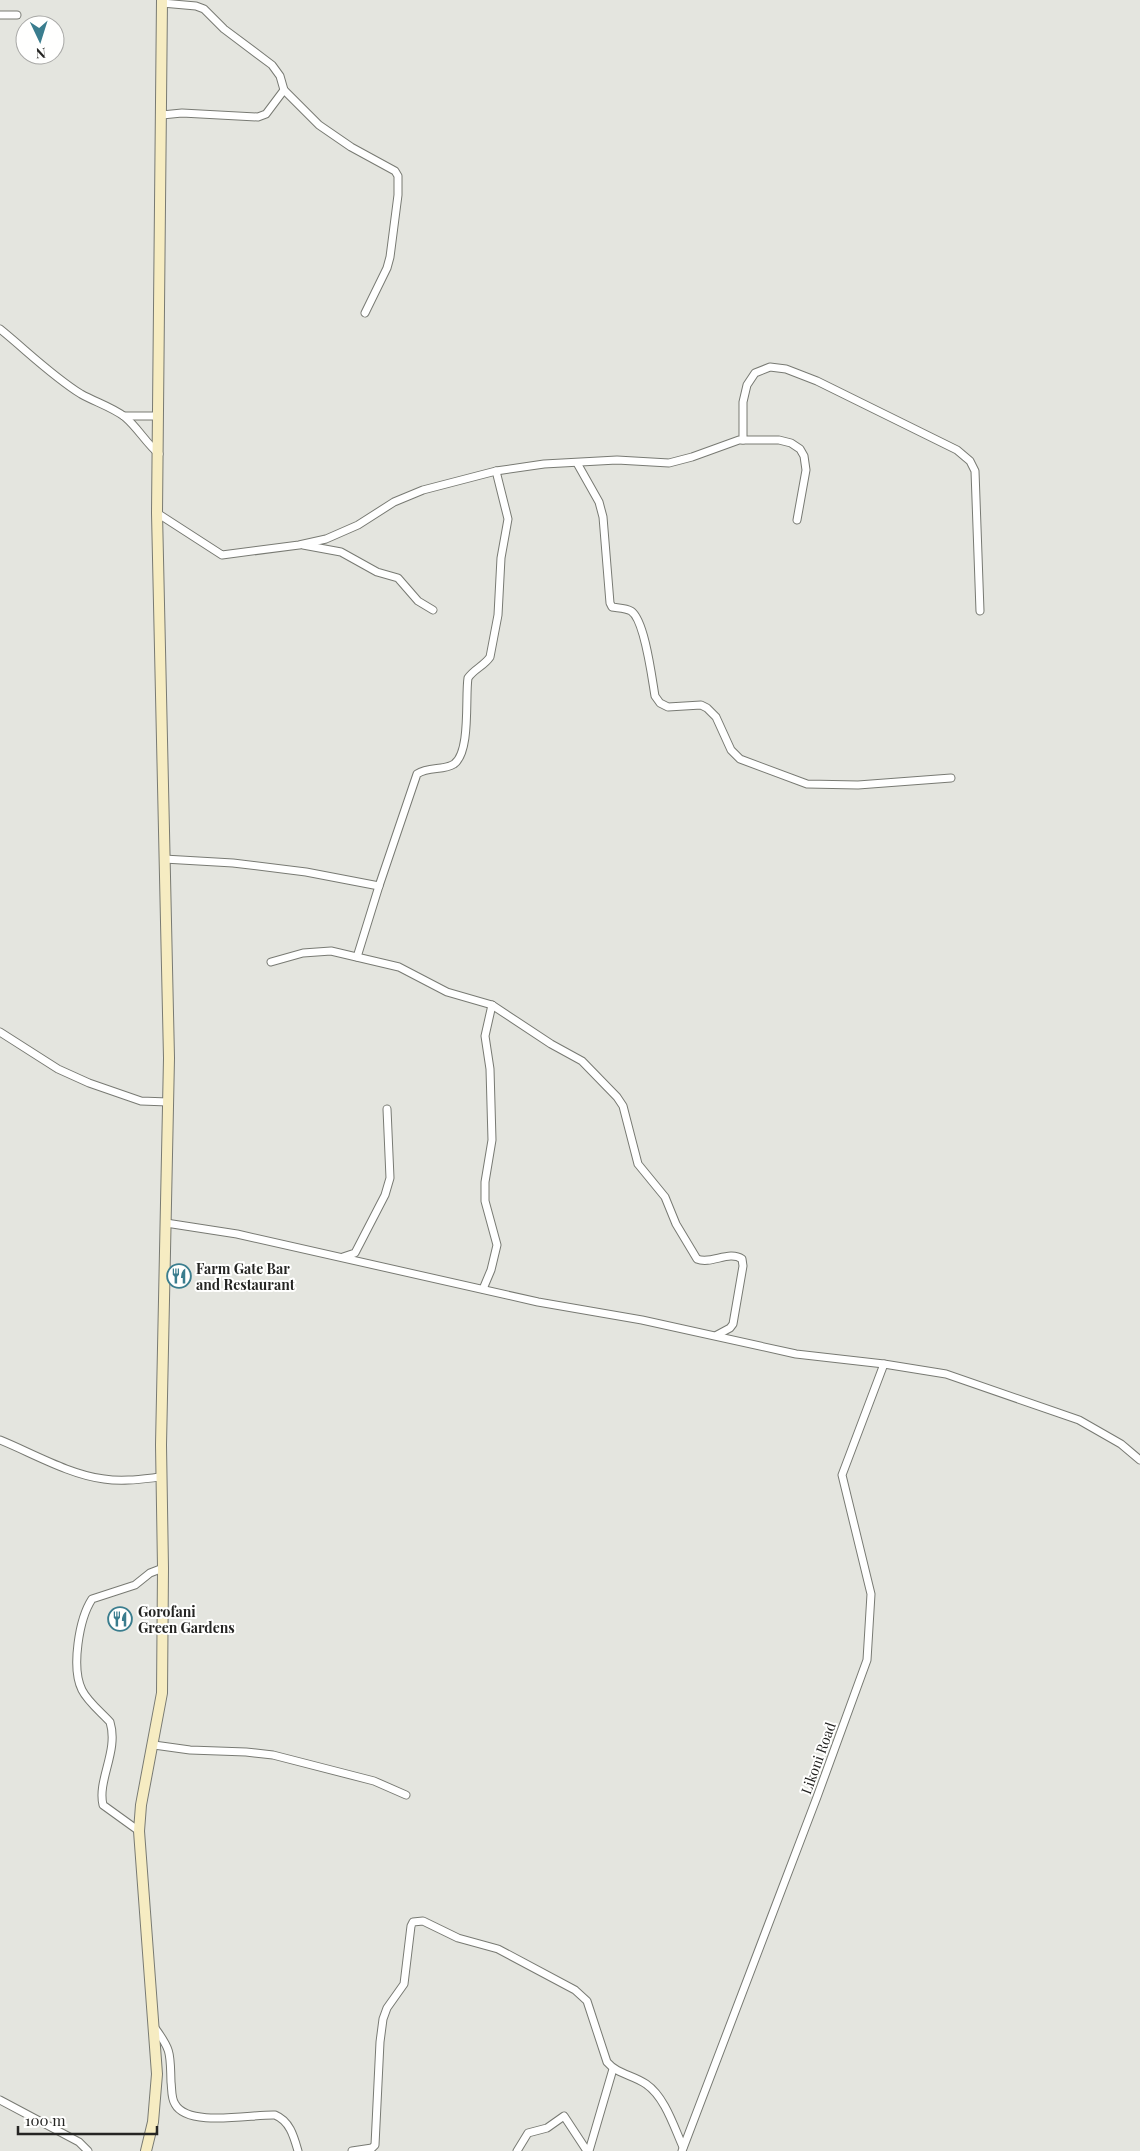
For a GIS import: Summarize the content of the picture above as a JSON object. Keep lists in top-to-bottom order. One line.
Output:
{"streets":{"street":["Likoni Road"]},"places":{"restaurant":["Farm Gate Bar and Restaurant","Gorofani Green Gardens"]},"scale_bar":"100 m","north":"bottom"}
